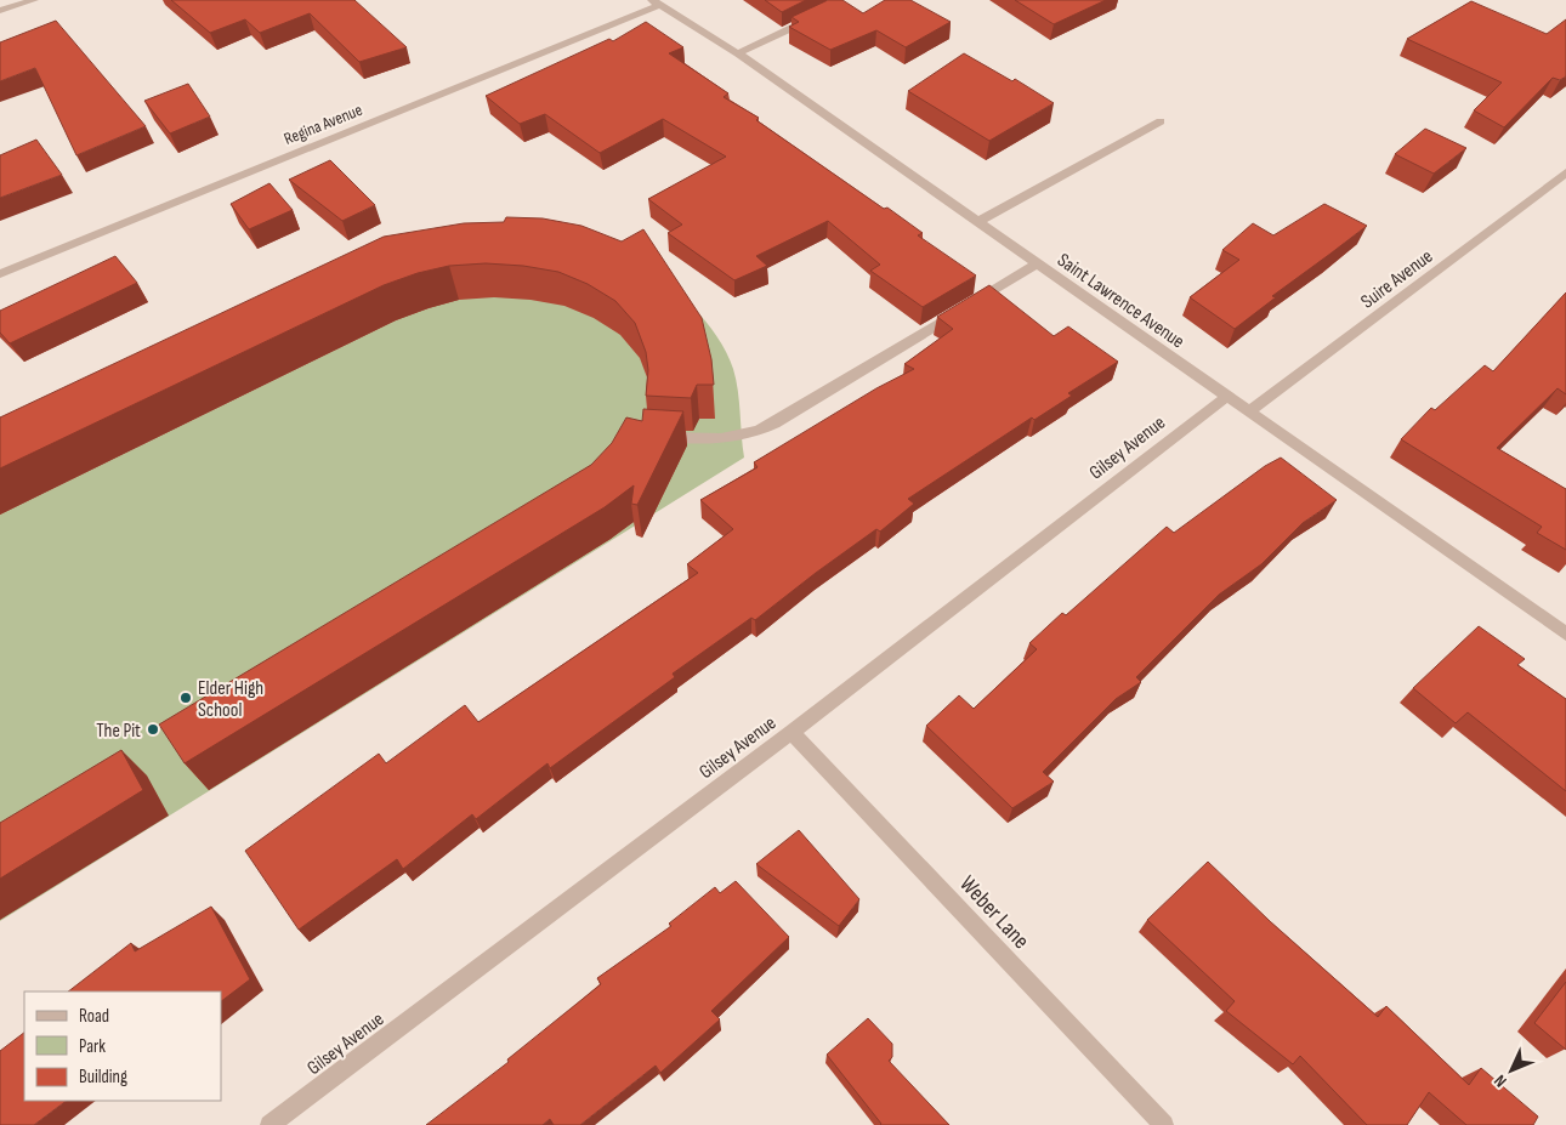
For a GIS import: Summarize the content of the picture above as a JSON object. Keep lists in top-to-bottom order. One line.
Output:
{"streets":{"street":["Regina Avenue","Suire Avenue","Saint Lawrence Avenue","Gilsey Avenue","Weber Lane"]},"crossings":[["Regina Avenue","Saint Lawrence Avenue"],["Suire Avenue","Saint Lawrence Avenue"],["Saint Lawrence Avenue","Gilsey Avenue"],["Gilsey Avenue","Weber Lane"]],"places":["Elder High School","The Pit"],"legend":["Road","Park","Building"],"north":"bottom left"}
